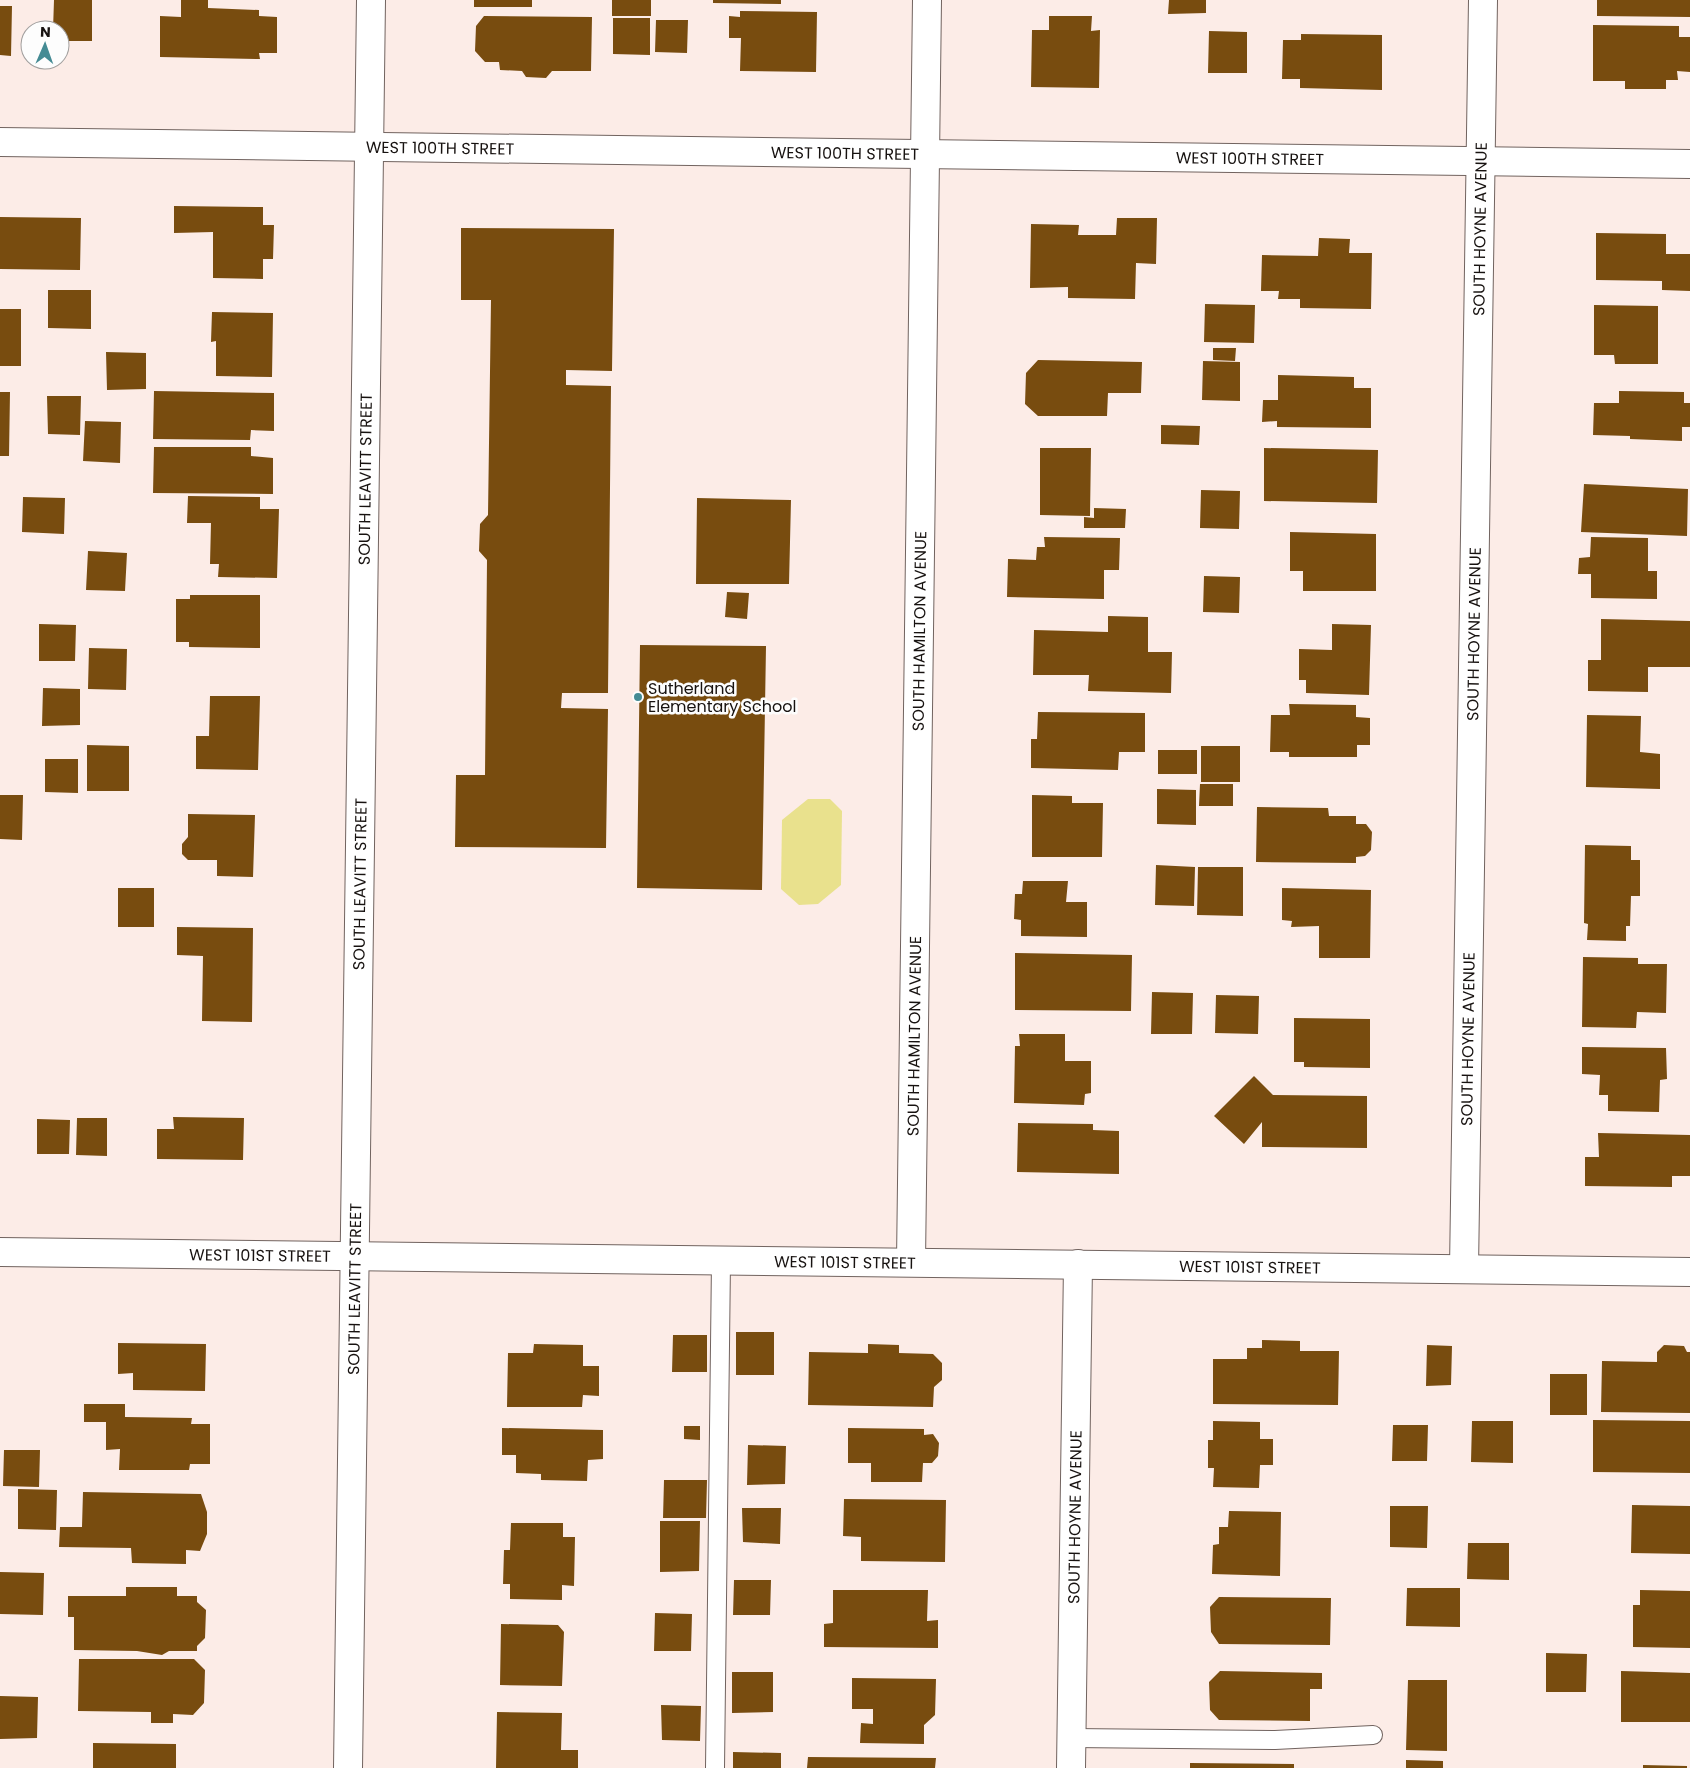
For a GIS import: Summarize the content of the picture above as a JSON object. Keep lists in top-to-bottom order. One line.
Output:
{"streets":{"street":["WEST 100TH STREET","SOUTH HOYNE AVENUE","SOUTH LEAVITT STREET","SOUTH HAMILTON AVENUE","WEST 101ST STREET"]},"crossings":[["WEST 100TH STREET","SOUTH HOYNE AVENUE"],["WEST 100TH STREET","SOUTH LEAVITT STREET"],["WEST 100TH STREET","SOUTH HAMILTON AVENUE"],["SOUTH HOYNE AVENUE","WEST 101ST STREET"],["SOUTH LEAVITT STREET","WEST 101ST STREET"],["SOUTH HAMILTON AVENUE","WEST 101ST STREET"]],"places":["Sutherland Elementary School"],"north":"top"}
